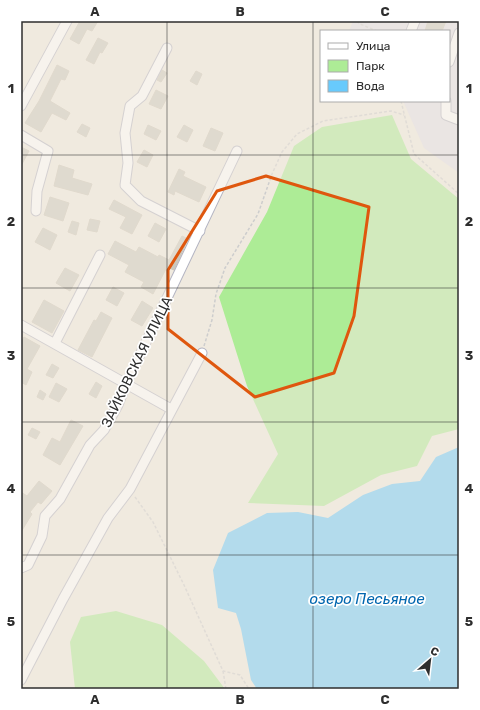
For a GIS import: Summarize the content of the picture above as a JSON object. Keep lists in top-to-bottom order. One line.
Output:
{"streets":{"street":["ЗАЙКОВСКАЯ УЛИЦА"]},"water":["озеро Песьяное"],"legend":["Улица","Парк","Вода"],"north":"top right","grid":{"columns":["A","B","C"],"rows":["1","2","3","4","5"]}}
